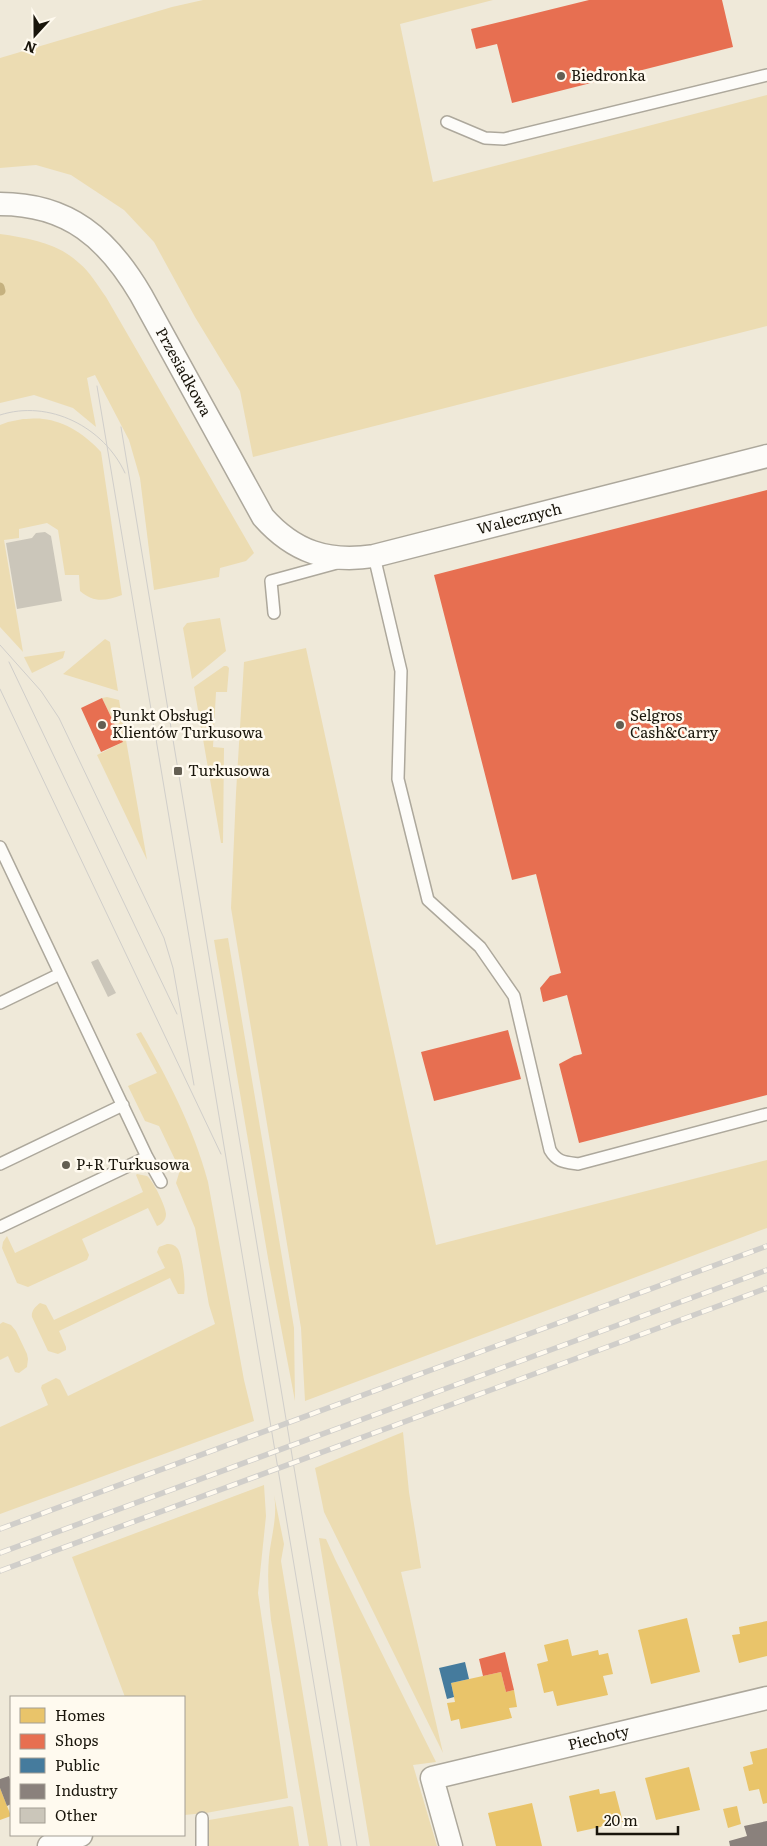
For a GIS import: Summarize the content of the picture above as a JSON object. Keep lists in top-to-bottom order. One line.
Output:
{"streets":{"street":["Przesiadkowa","Walecznych","Piechoty"]},"crossings":[["Przesiadkowa","Walecznych"]],"places":{"other":["Biedronka","Punkt Obsługi Klientów Turkusowa","Selgros Cash&Carry","P+R Turkusowa"],"transit":["Turkusowa"]},"legend":["Homes","Shops","Public","Industry","Other"],"scale_bar":"20 m","north":"bottom"}
